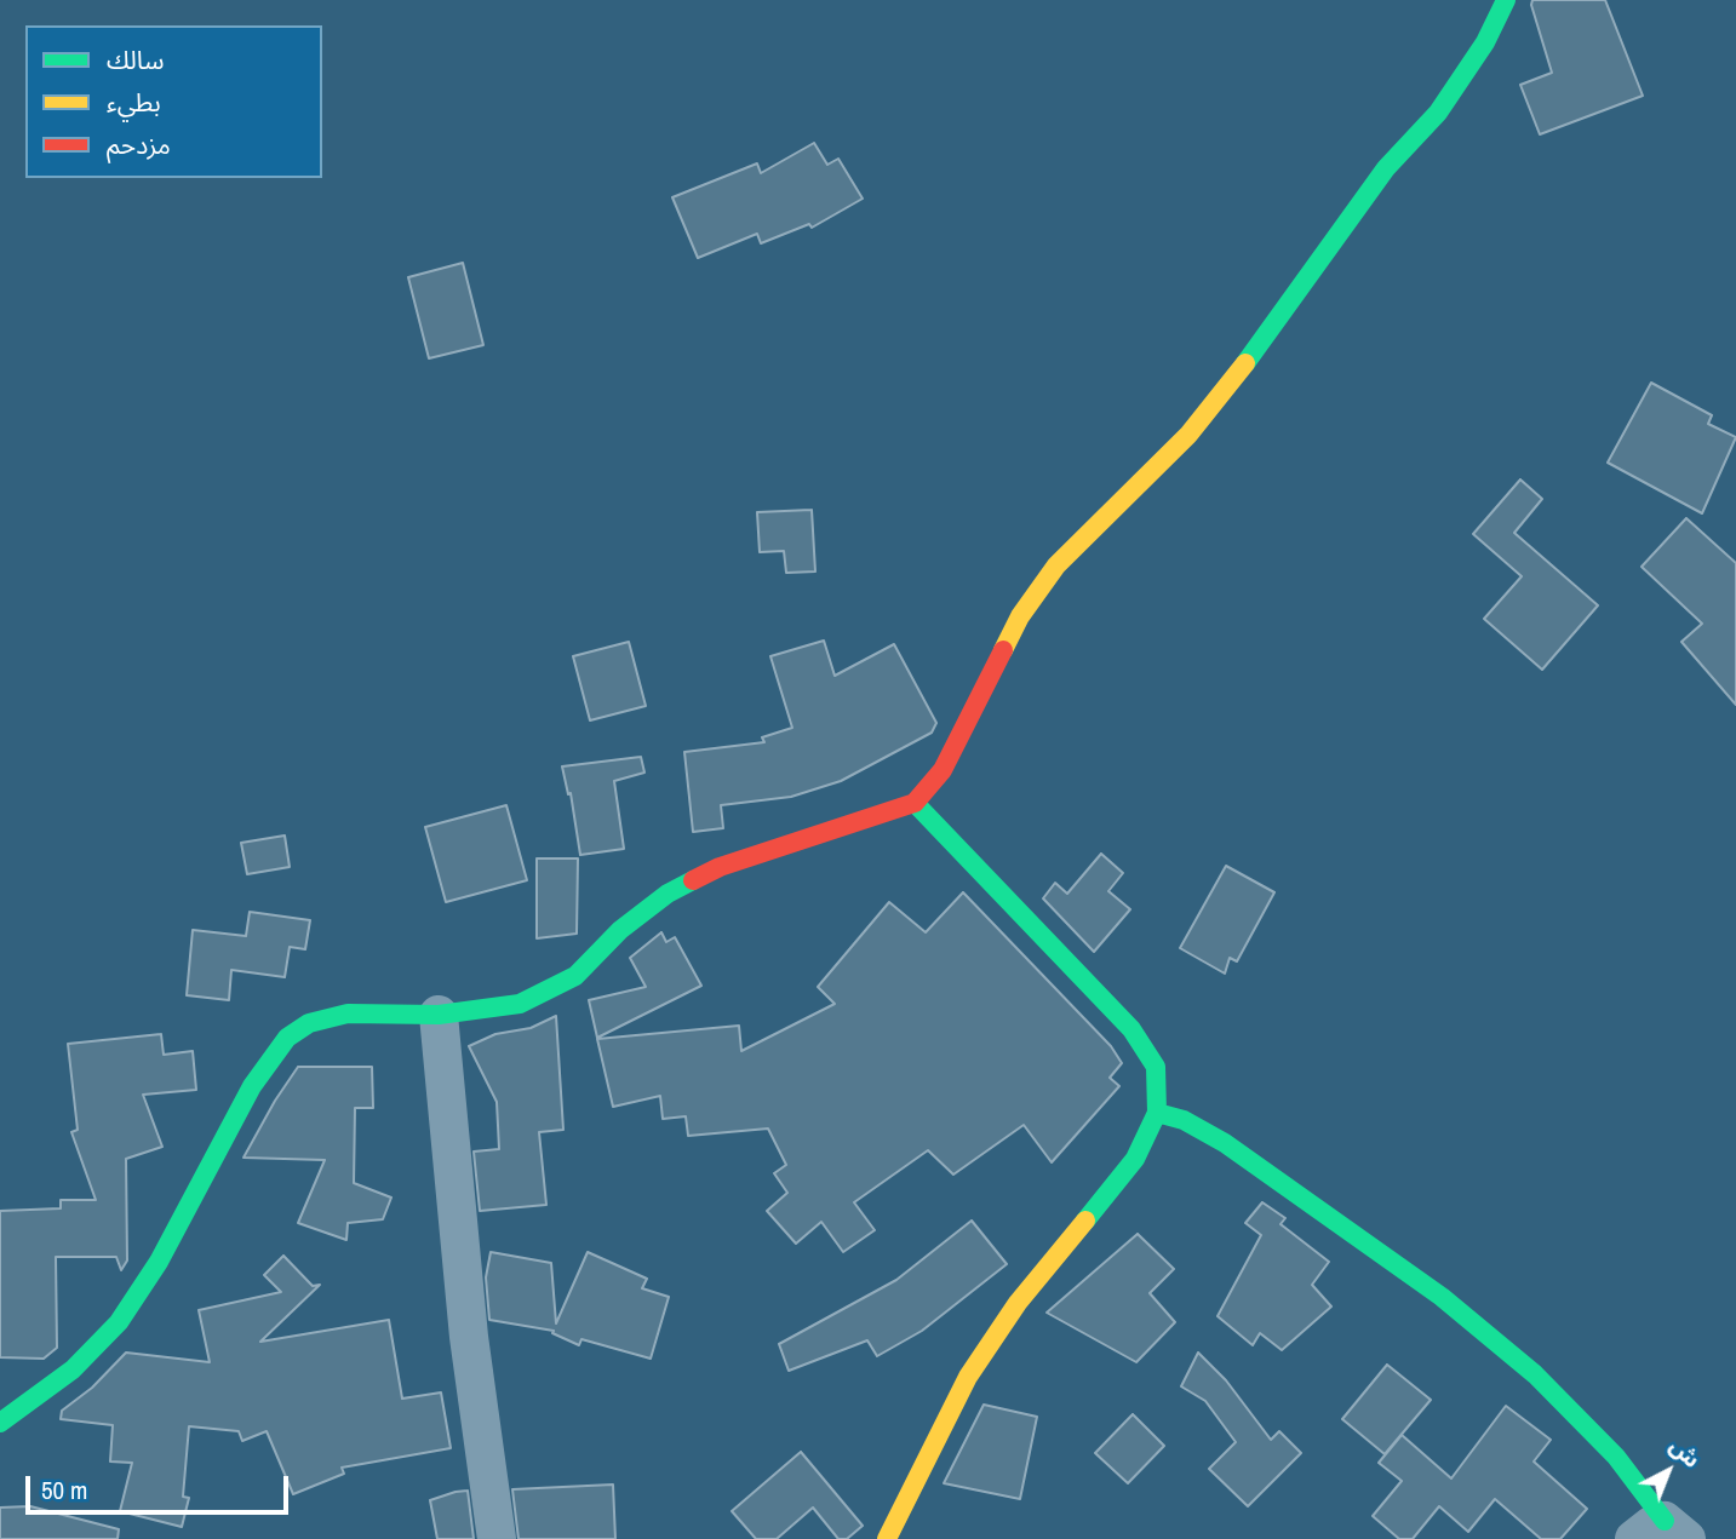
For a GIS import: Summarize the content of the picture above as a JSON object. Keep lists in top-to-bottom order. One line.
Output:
{"legend":["سالك","بطيء","مزدحم"],"scale_bar":"50 m","north":"top right"}
